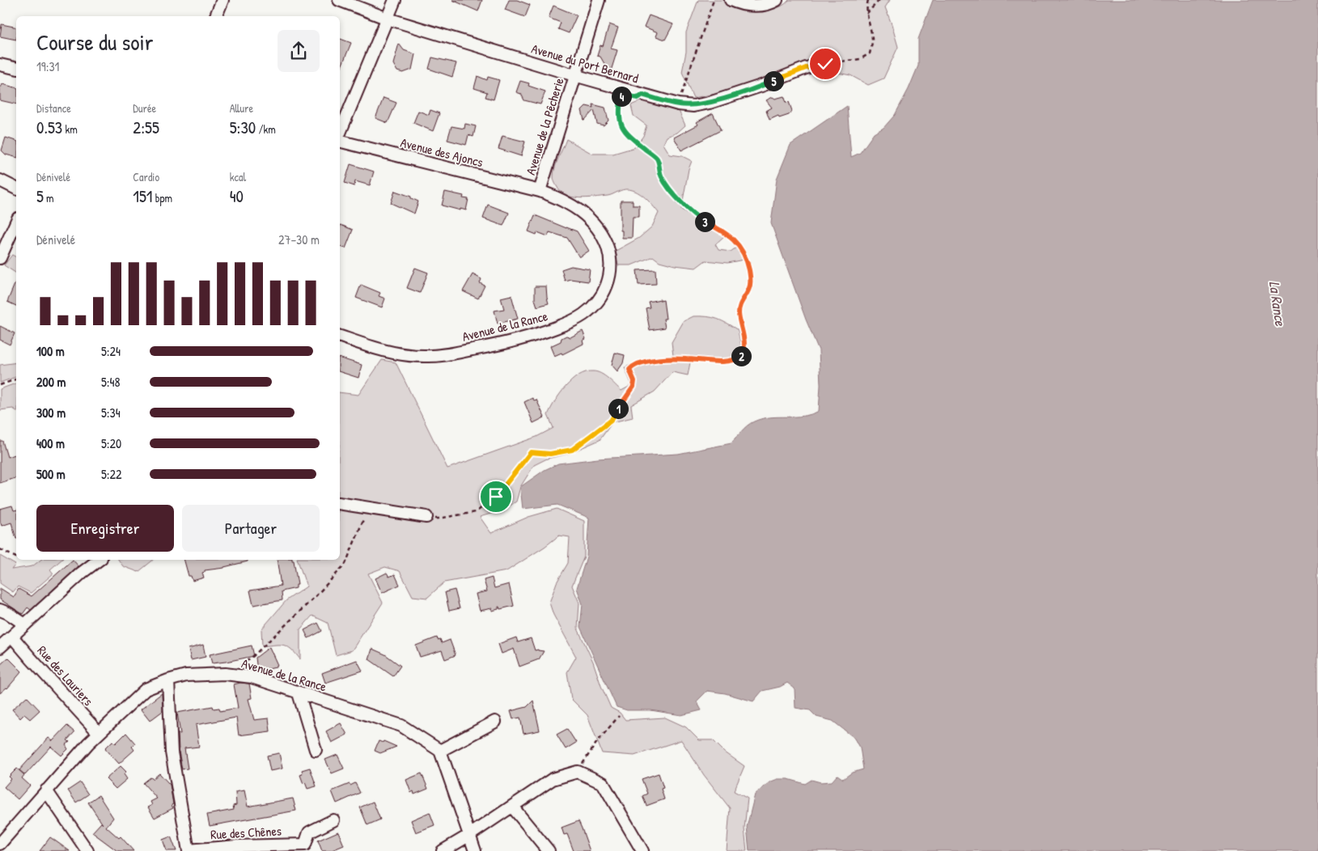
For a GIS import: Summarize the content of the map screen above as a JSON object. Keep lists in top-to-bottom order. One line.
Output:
{"streets":{"street":["Avenue du Port Bernard","Avenue de la Pêcherie","Avenue des Ajoncs","Avenue de la Rance","Rue des Lauriers","Rue des Chênes"]},"crossings":[["Avenue du Port Bernard","Avenue de la Pêcherie"],["Avenue de la Pêcherie","Avenue des Ajoncs"],["Avenue de la Pêcherie","Avenue de la Rance"],["Avenue des Ajoncs","Avenue de la Rance"],["Avenue de la Rance","Rue des Lauriers"]],"water":["La Rance"],"page":{"heading":["Course du soir","19:31"],"pins":["5","4","3","2","1"],"stats":[["Distance","0.53 km"],["Durée","2:55"],["Allure","5:30 /km"],["Dénivelé","5 m"],["Cardio","151 bpm"],["kcal","40"]],"chart":["Dénivelé","27–30 m"],"list":[{"name":"100 m","note":"5:24"},{"name":"200 m","note":"5:48"},{"name":"300 m","note":"5:34"},{"name":"400 m","note":"5:20"},{"name":"500 m","note":"5:22"}],"buttons":["Enregistrer","Partager"]}}
